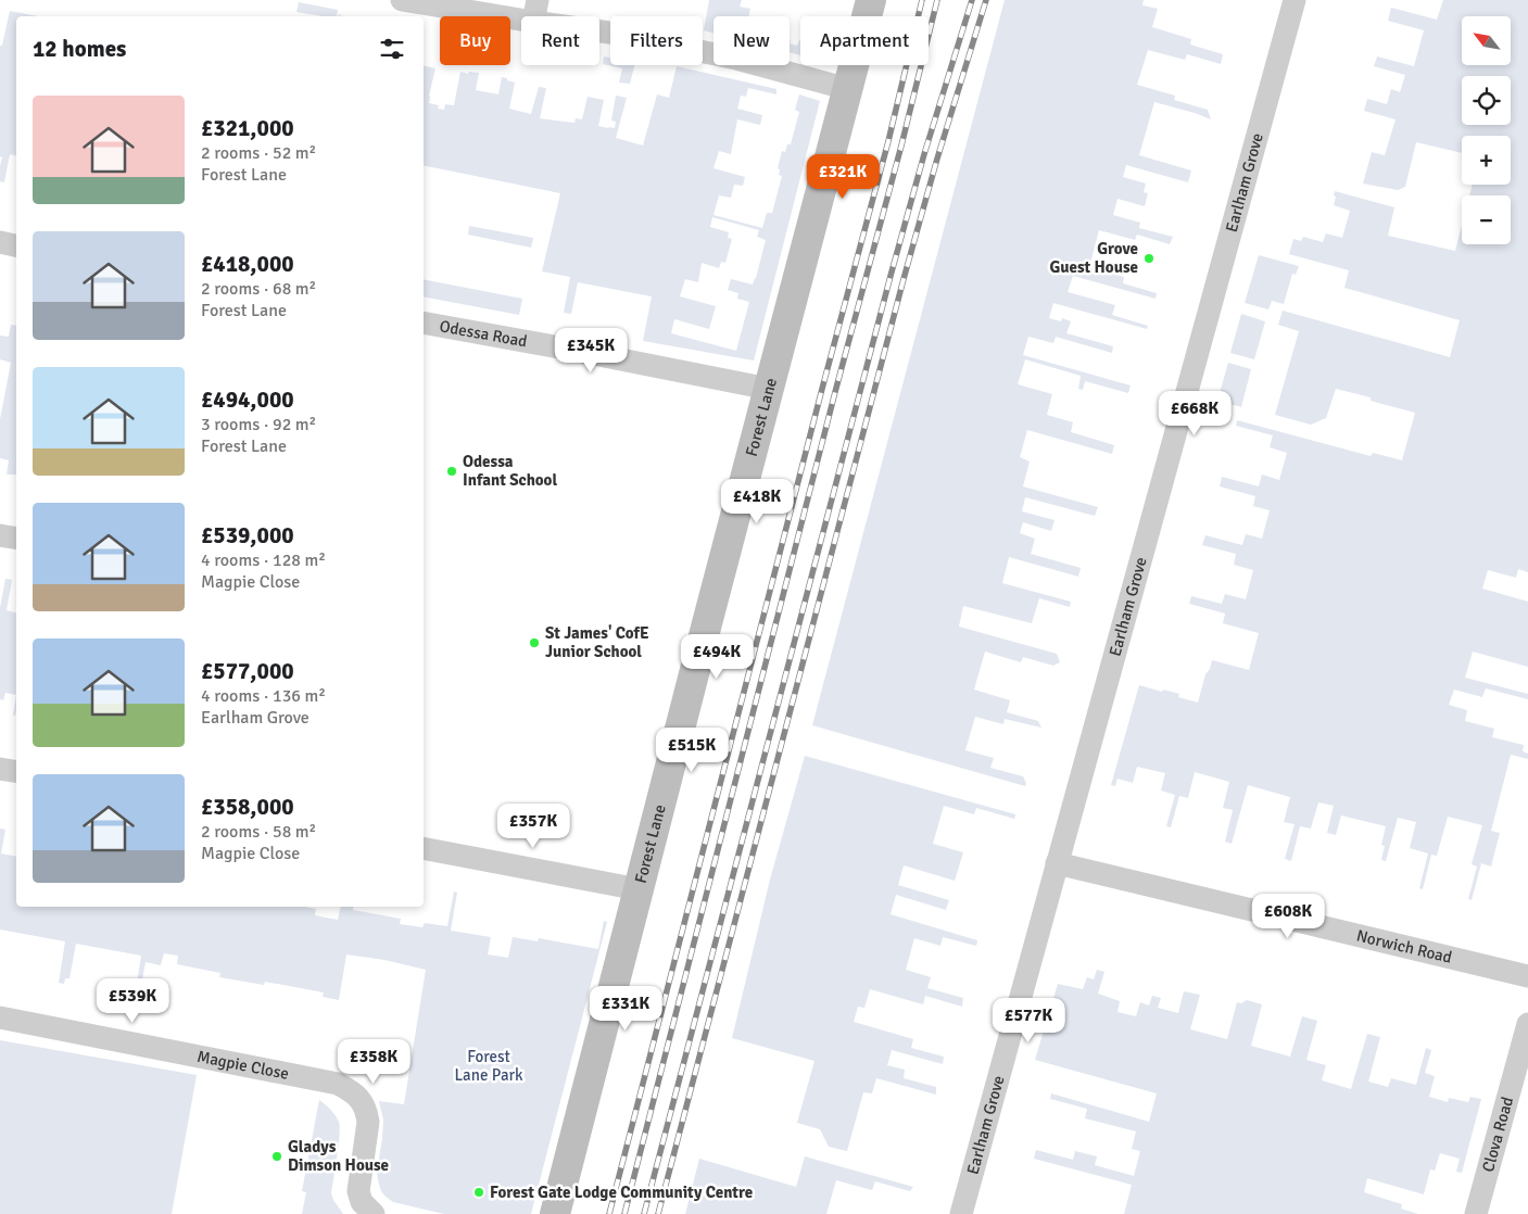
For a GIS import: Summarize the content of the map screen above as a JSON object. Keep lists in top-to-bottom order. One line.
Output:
{"streets":{"street":["Earlham Grove","Odessa Road","Forest Lane","Norwich Road","Magpie Close","Clova Road"]},"crossings":[["Earlham Grove","Norwich Road"],["Odessa Road","Forest Lane"]],"parks":["Forest Lane Park"],"places":["Grove Guest House","Odessa Infant School","St James' CofE Junior School","Gladys Dimson House","Forest Gate Lodge Community Centre"],"north":"top left","page":{"map_buttons":["+","−"],"chip":["Buy","Rent","Filters","New","Apartment"],"heading":"12 homes","list":[{"name":"£321,000","note":"2 rooms · 52 m² · Forest Lane"},{"name":"£418,000","note":"2 rooms · 68 m² · Forest Lane"},{"name":"£494,000","note":"3 rooms · 92 m² · Forest Lane"},{"name":"£539,000","note":"4 rooms · 128 m² · Magpie Close"},{"name":"£577,000","note":"4 rooms · 136 m² · Earlham Grove"},{"name":"£358,000","note":"2 rooms · 58 m² · Magpie Close"}],"price":["£321K","£345K","£668K","£418K","£494K","£515K","£357K","£608K","£539K","£331K","£577K","£358K"]}}
